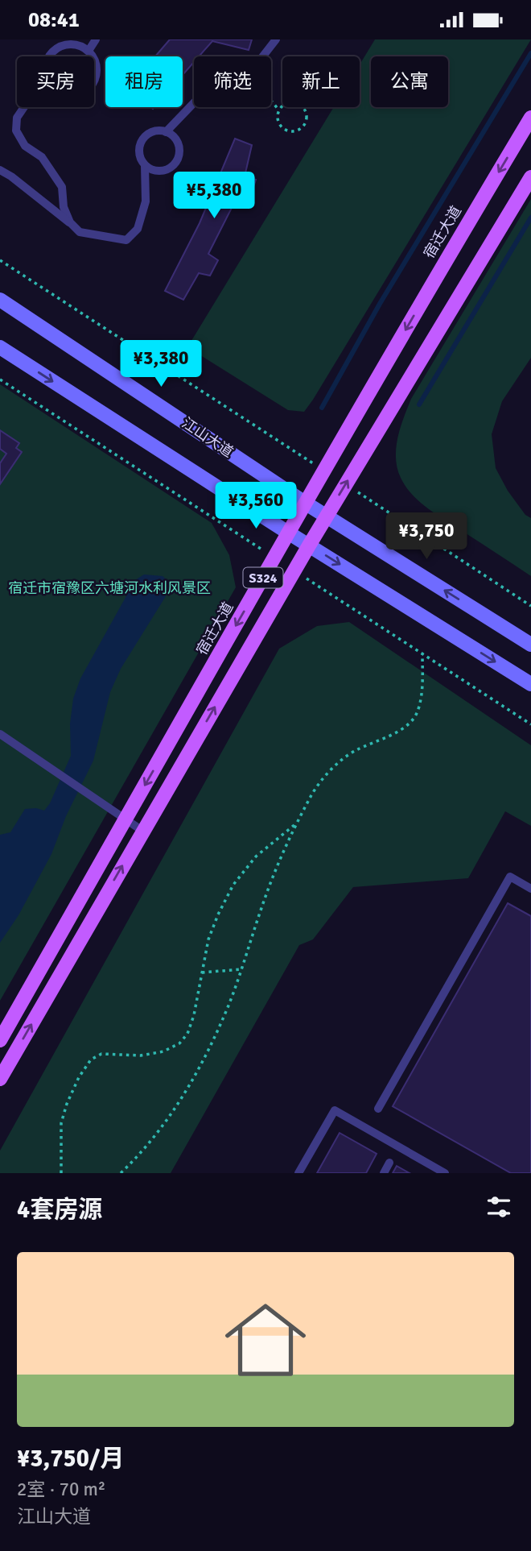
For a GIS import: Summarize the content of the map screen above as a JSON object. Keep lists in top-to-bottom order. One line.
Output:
{"streets":{"main road":["宿迁大道","江山大道","S324"]},"crossings":[["宿迁大道","江山大道"],["江山大道","S324"]],"parks":["宿迁市宿豫区六塘河水利风景区"],"page":{"status":"08:41","chip":["买房","租房","筛选","新上","公寓"],"price":["¥5,380","¥3,380","¥3,560","¥3,750"],"heading":"4套房源","list":[{"name":"¥3,750/月","note":"2室 · 70 m² · 江山大道"}]}}
